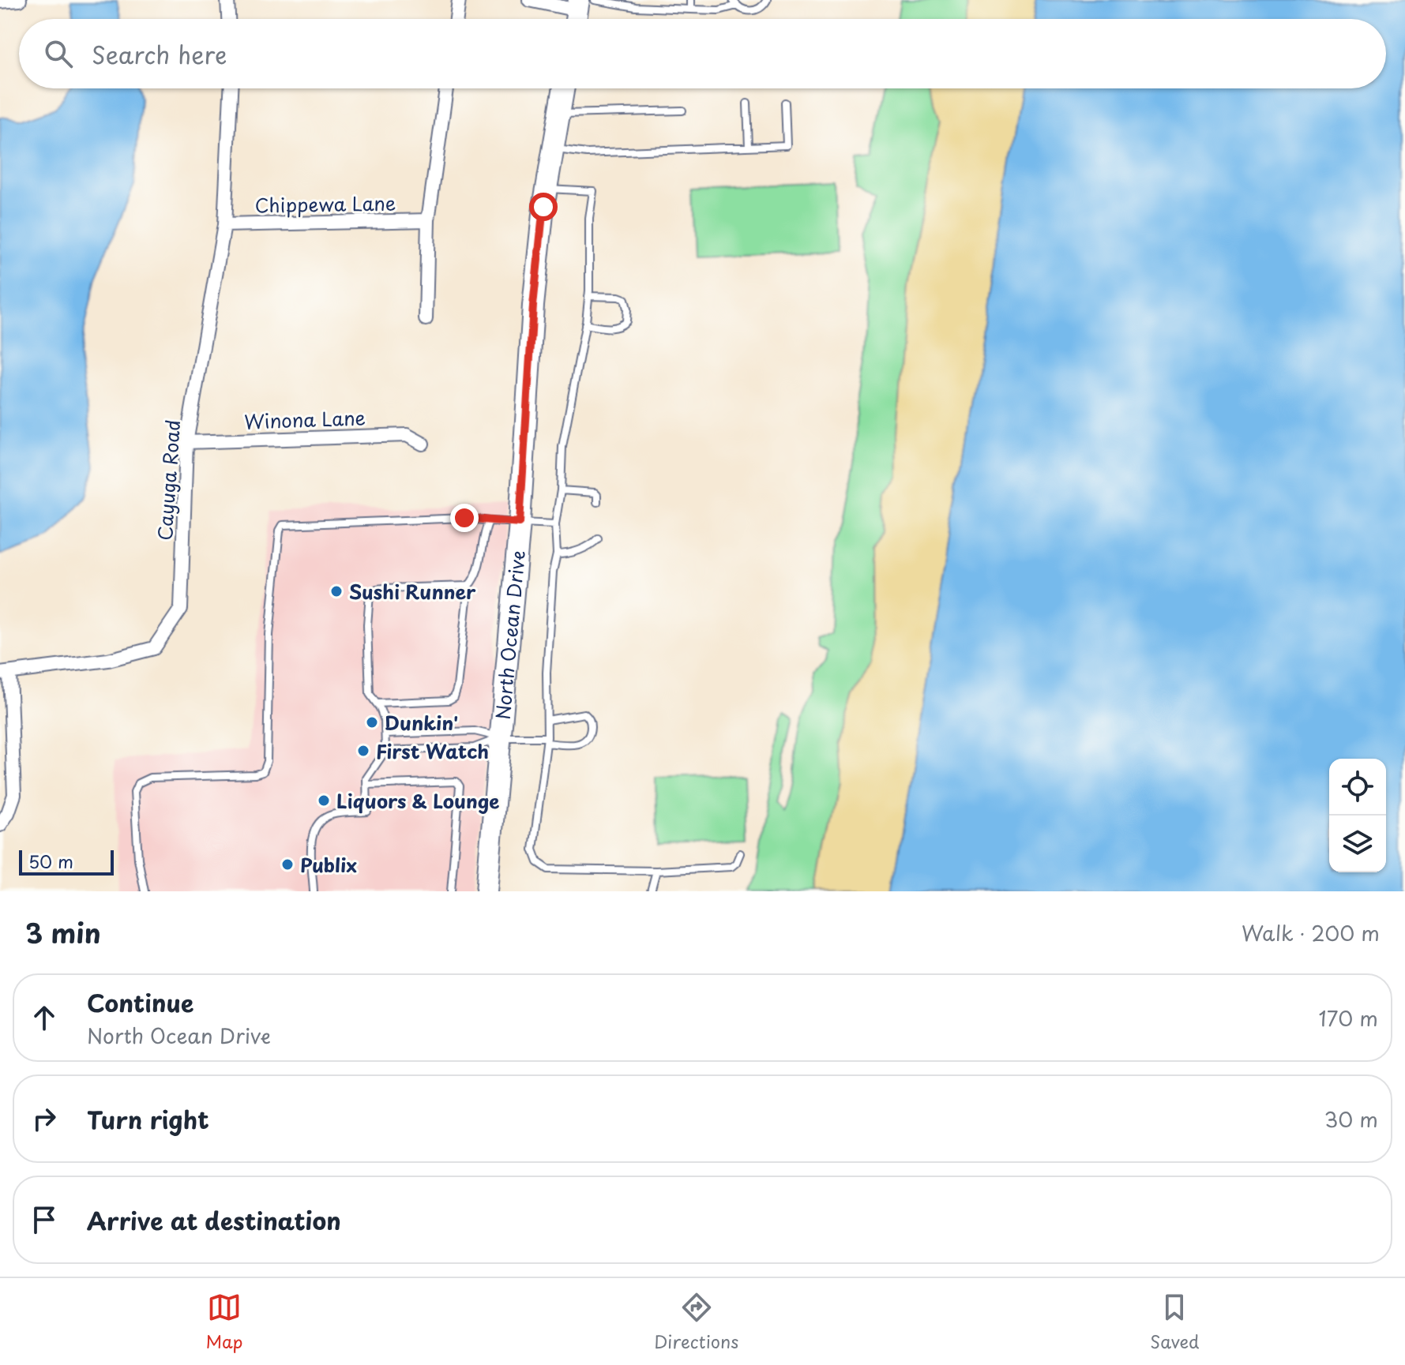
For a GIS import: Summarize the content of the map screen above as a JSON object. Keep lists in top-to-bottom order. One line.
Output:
{"streets":{"main road":["North Ocean Drive"],"street":["Chippewa Lane","Winona Lane","Cayuga Road"]},"crossings":[["Chippewa Lane","Cayuga Road"],["Winona Lane","Cayuga Road"]],"places":["Sushi Runner","Dunkin'","First Watch","Liquors & Lounge","Publix"],"scale_bar":"50 m","page":{"search":"Search here","scale":"50 m","heading":["3 min","Walk · 200 m"],"list":[["Continue","North Ocean Drive","170 m"],["Turn right","30 m"],"Arrive at destination"],"nav":["Map","Directions","Saved"]}}
